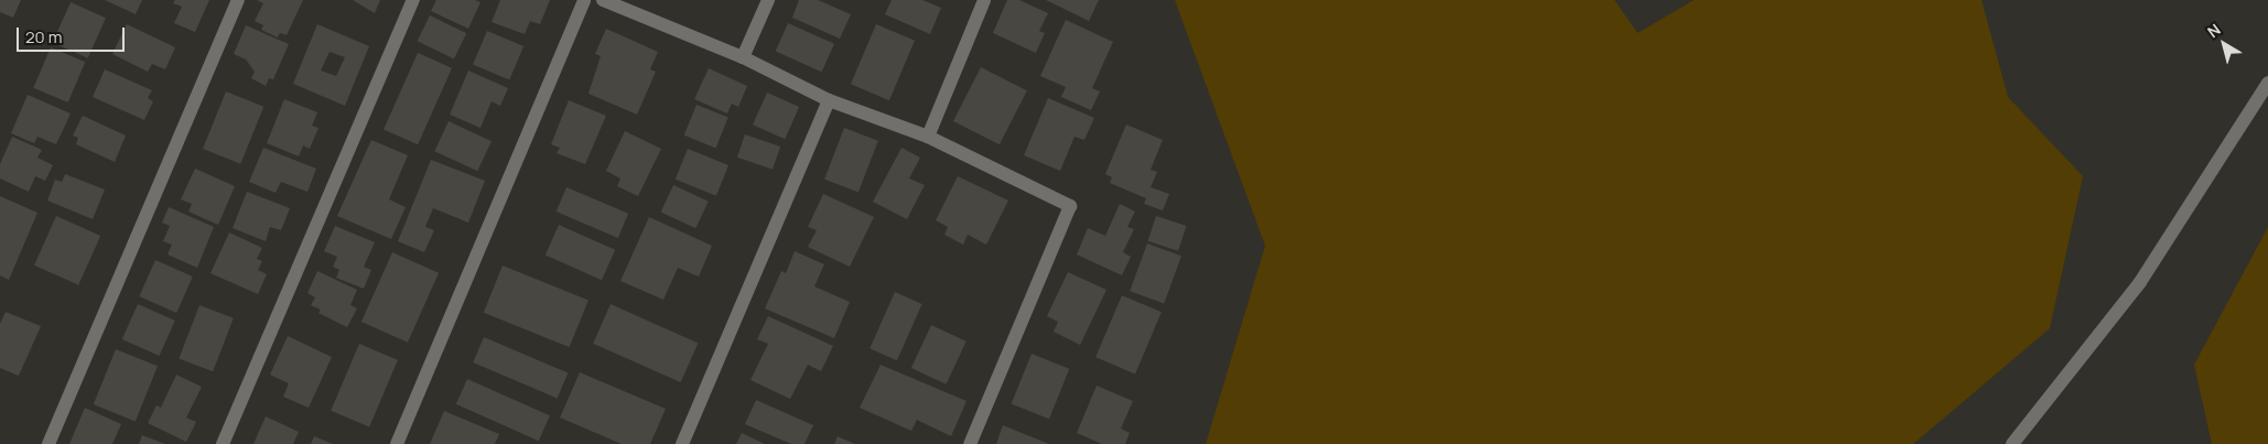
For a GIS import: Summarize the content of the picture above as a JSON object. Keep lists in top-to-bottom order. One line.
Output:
{"scale_bar":"20 m","north":"top left"}
